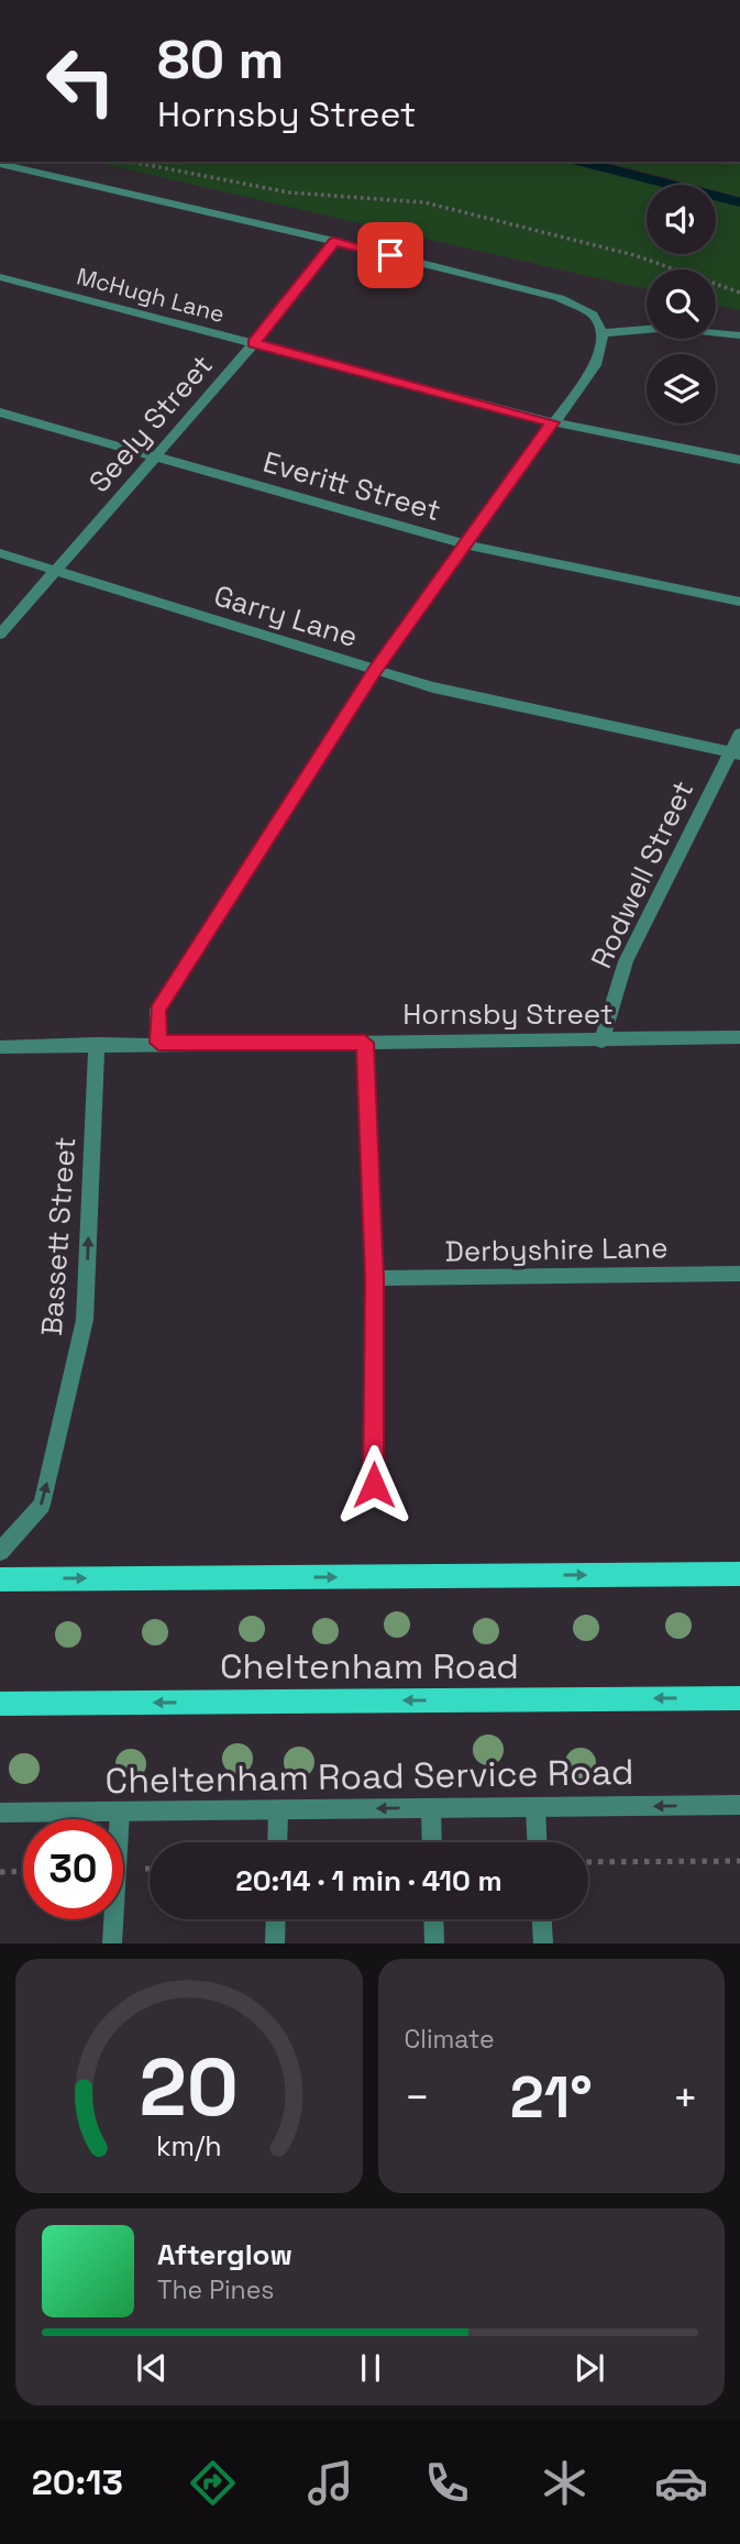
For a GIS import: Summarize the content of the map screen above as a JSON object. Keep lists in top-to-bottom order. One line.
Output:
{"streets":{"main road":["Cheltenham Road"],"street":["McHugh Lane","Seely Street","Everitt Street","Garry Lane","Rodwell Street","Hornsby Street","Bassett Street","Derbyshire Lane","Cheltenham Road Service Road"]},"crossings":[["McHugh Lane","Seely Street"],["Seely Street","Everitt Street"],["Seely Street","Garry Lane"],["Garry Lane","Rodwell Street"],["Rodwell Street","Hornsby Street"],["Hornsby Street","Bassett Street"]],"one_way":["Bassett Street","Cheltenham Road Service Road"],"page":{"turn":["80 m","Hornsby Street"],"limit":"30","trip":"20:14 · 1 min · 410 m","tile":"Climate","heat":["−","21°","+"],"song":["Afterglow","The Pines"],"tabs":"20:13","gauge":["20","km/h"]}}
